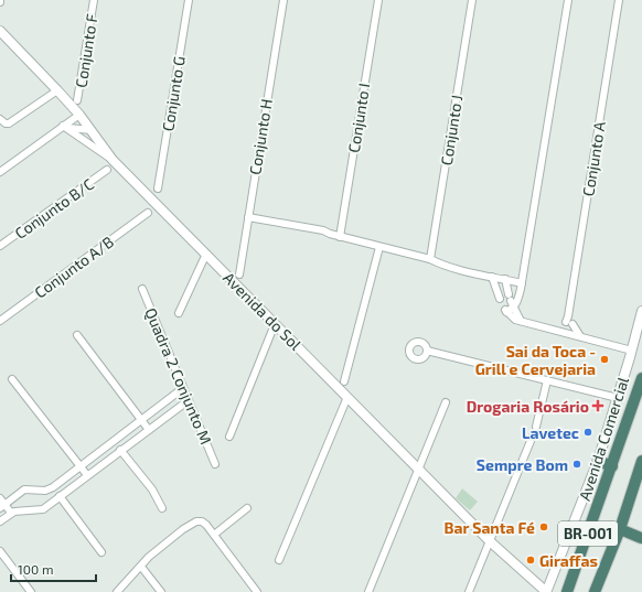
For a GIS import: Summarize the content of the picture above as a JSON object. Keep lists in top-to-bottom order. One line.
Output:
{"streets":{"highway":["BR-001"],"street":["Conjunto F","Conjunto G","Conjunto I","Conjunto J","Conjunto H","Conjunto A","Conjunto B/C","Conjunto A/B","Avenida do Sol","Quadra 2 Conjunto M","Avenida Comercial"]},"crossings":[["Avenida do Sol","Avenida Comercial"]],"places":{"other":["Sai da Toca - Grill e Cervejaria","Lavetec","Sempre Bom","Bar Santa Fé","Giraffas"],"health":["Drogaria Rosário"]},"scale_bar":"100 m"}
